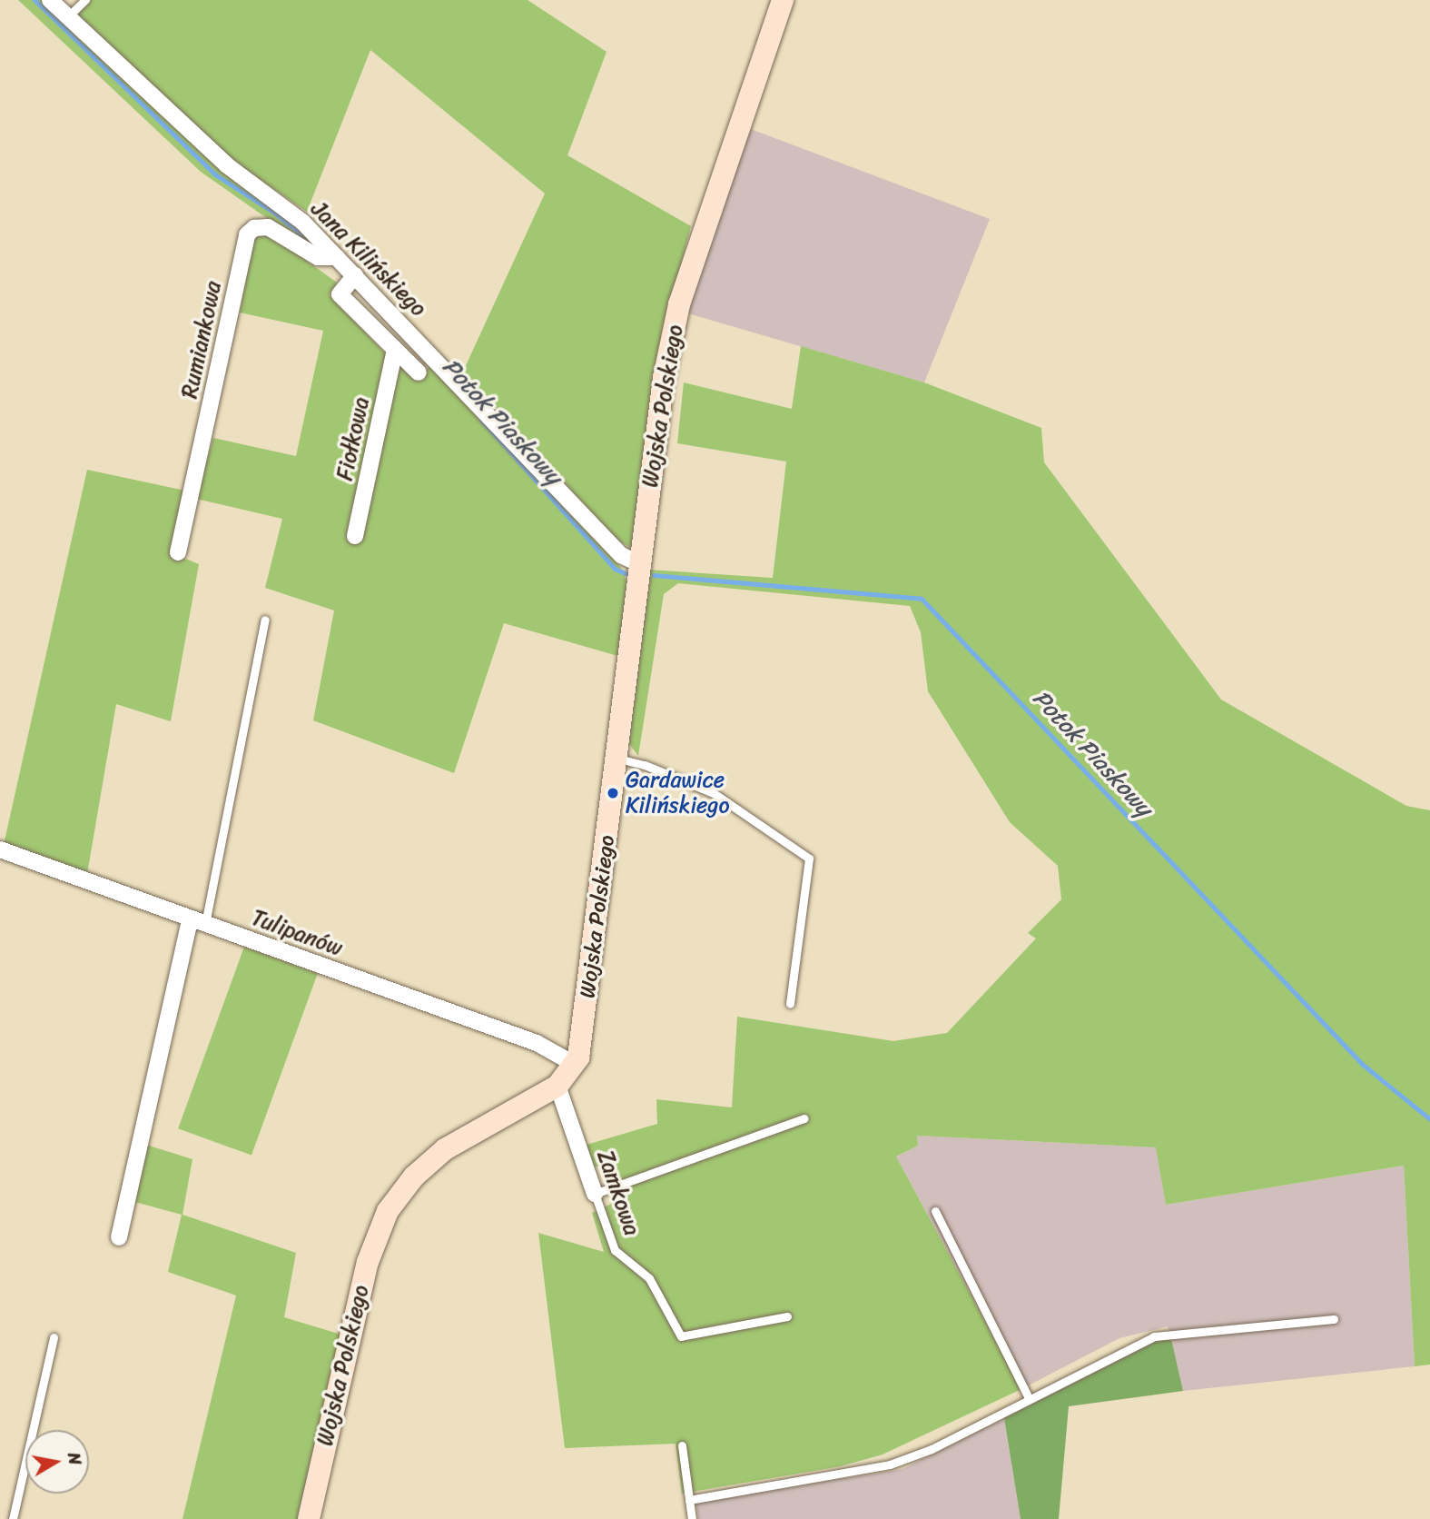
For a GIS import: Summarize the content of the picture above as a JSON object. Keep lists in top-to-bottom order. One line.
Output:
{"streets":{"street":["Jana Kilińskiego","Rumiankowa","Wojska Polskiego","Fiołkowa","Tulipanów","Zamkowa"]},"crossings":[["Jana Kilińskiego","Rumiankowa"],["Jana Kilińskiego","Wojska Polskiego"],["Wojska Polskiego","Tulipanów"],["Wojska Polskiego","Zamkowa"]],"water":["Potok Piaskowy"],"places":["Gardawice Kilińskiego"],"north":"right"}
